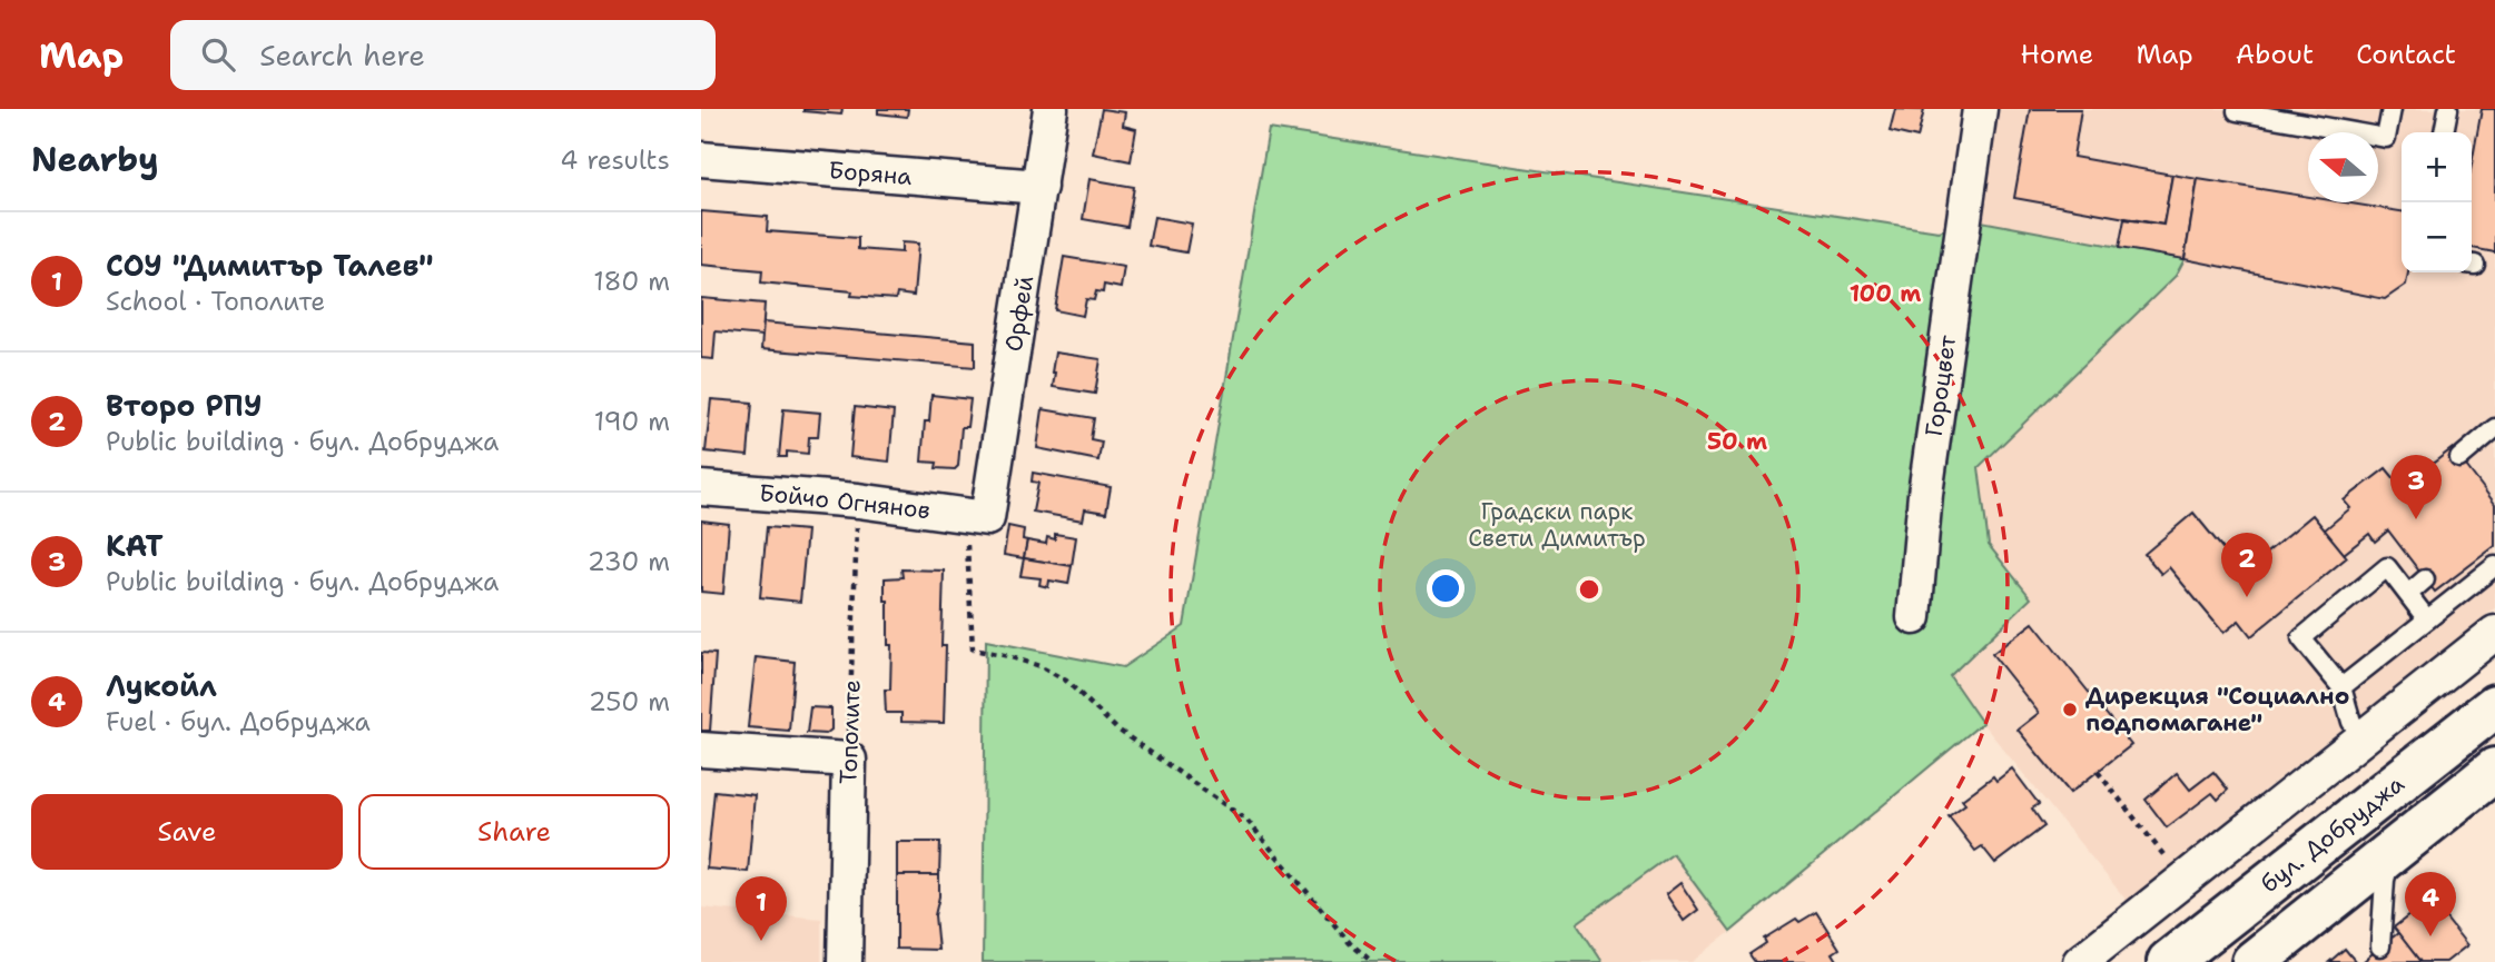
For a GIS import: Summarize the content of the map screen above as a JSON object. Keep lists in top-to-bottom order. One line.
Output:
{"streets":{"main road":["бул. Добруджа"],"street":["Боряна","Орфей","Гороцвет","Бойчо Огнянов","Тополите"]},"crossings":[["Боряна","Орфей"],["Орфей","Бойчо Огнянов"],["Бойчо Огнянов","Тополите"]],"parks":["Градски парк Свети Димитър"],"places":["Дирекция \"Социално подпомагане\""],"north":"left","page":{"header":"Map","search":"Search here","nav":["Home","Map","About","Contact"],"heading":["Nearby","4 results"],"map_buttons":["+","−"],"list":[{"mark":"1","name":"СОУ \"Димитър Талев\"","note":"School · Тополите","value":"180 m"},{"mark":"2","name":"Второ РПУ","note":"Public building · бул. Добруджа","value":"190 m"},{"mark":"3","name":"КАТ","note":"Public building · бул. Добруджа","value":"230 m"},{"mark":"4","name":"Лукойл","note":"Fuel · бул. Добруджа","value":"250 m"}],"pins":["3","2","4","1"],"buttons":["Save","Share"]},"rings":["100 m","50 m"]}
